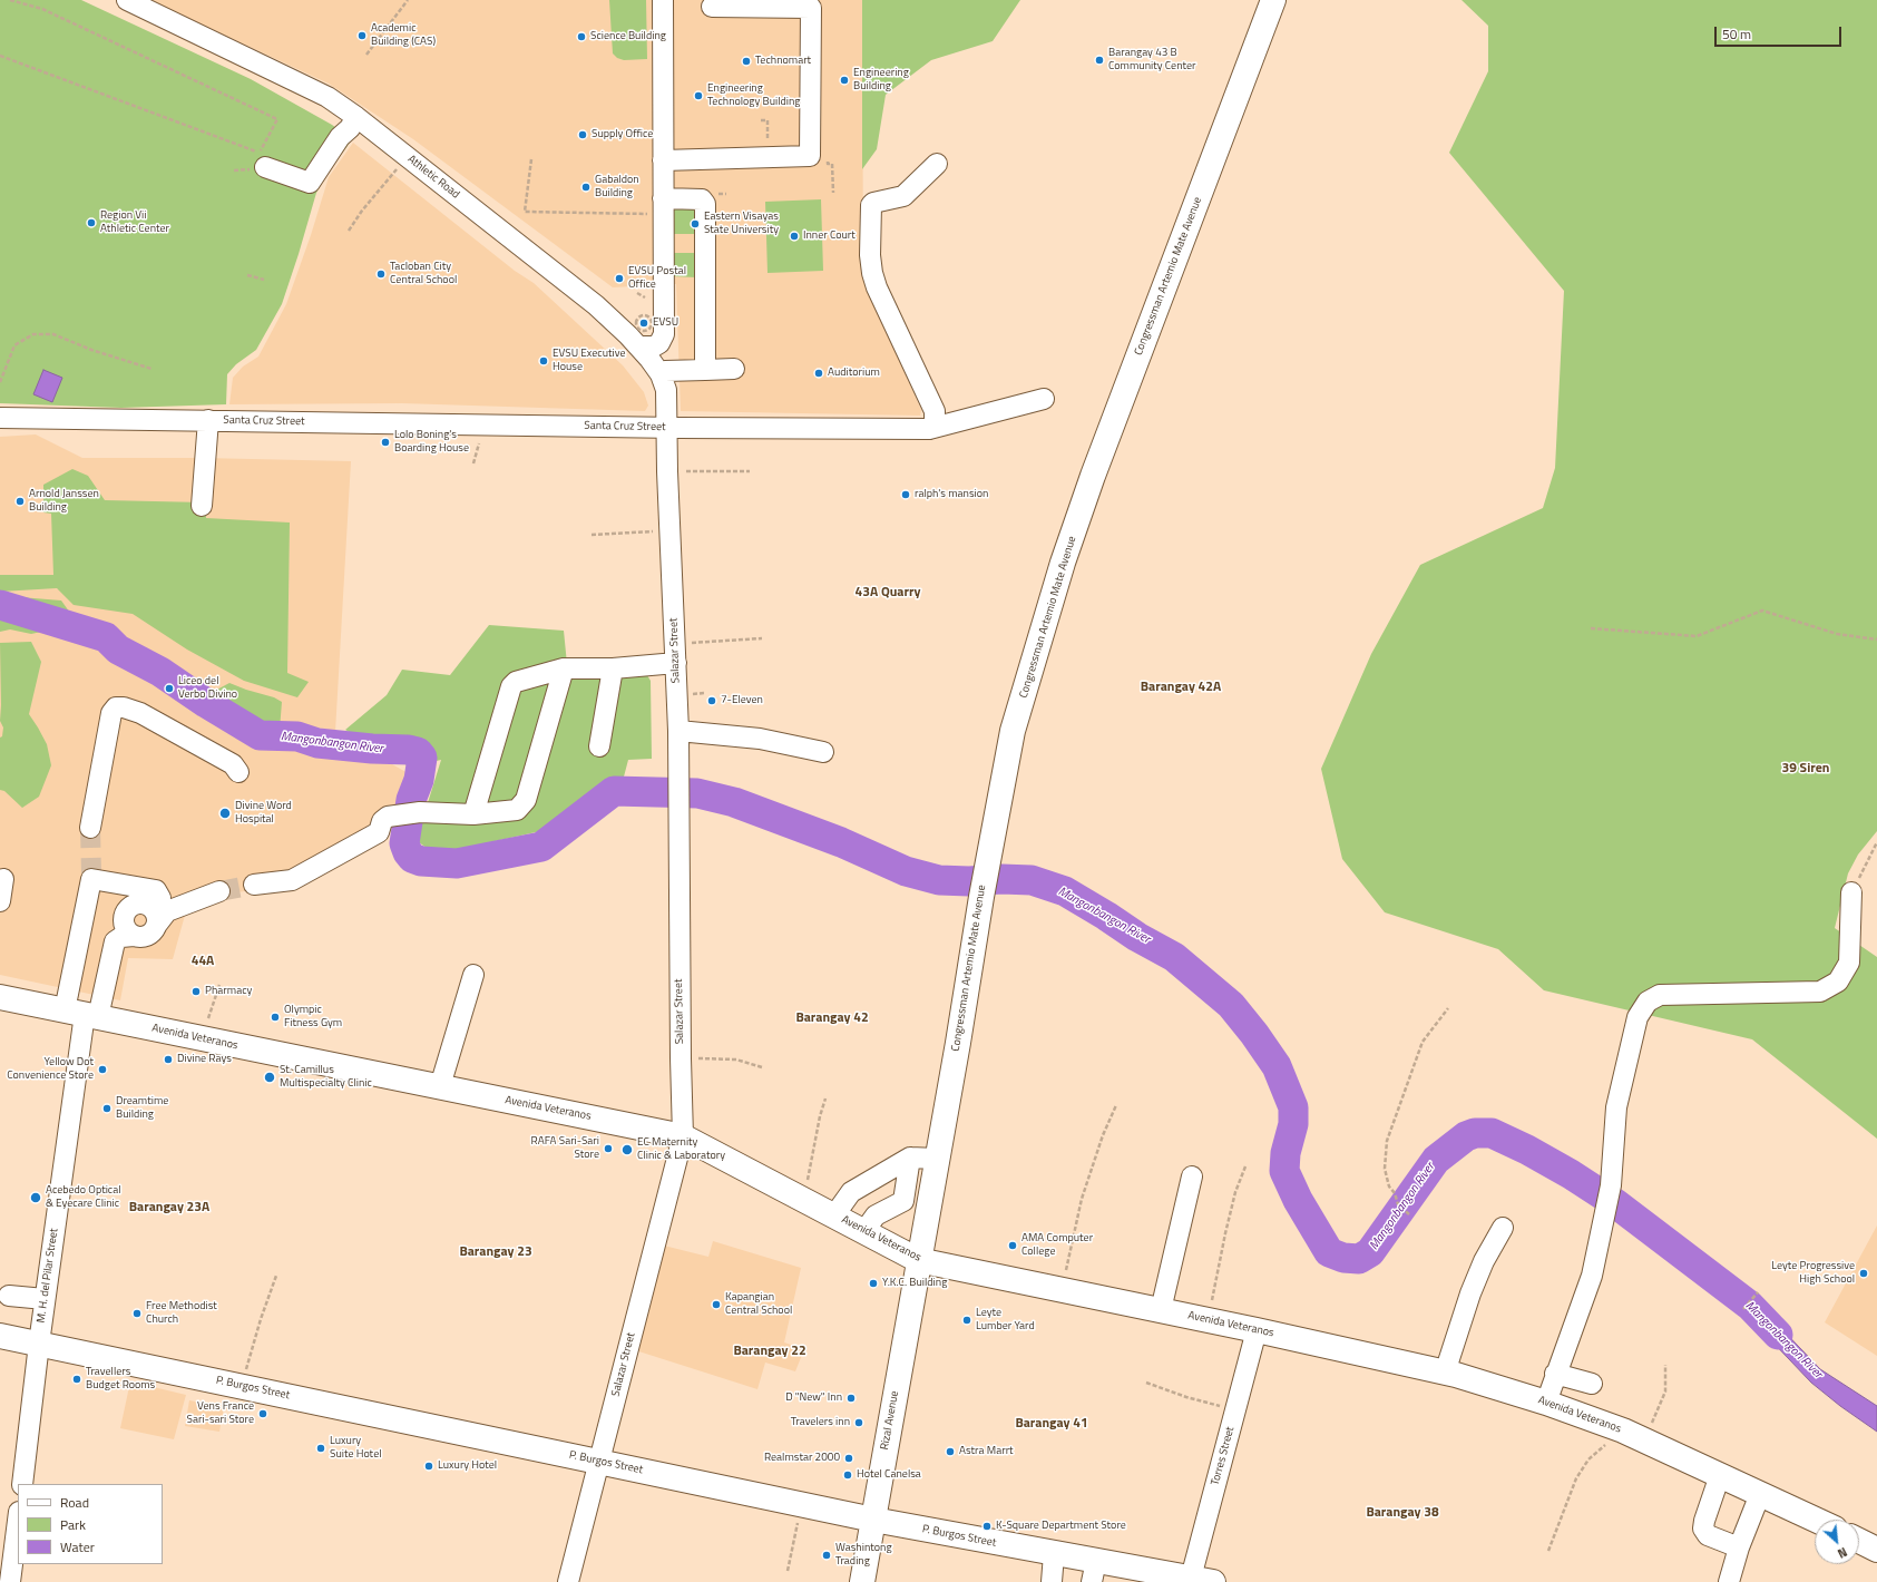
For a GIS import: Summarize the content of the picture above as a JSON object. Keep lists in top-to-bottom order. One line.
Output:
{"streets":{"main road":["Congressman Artemio Mate Avenue","Avenida Veteranos","P. Burgos Street","Rizal Avenue"],"street":["Athletic Road","Santa Cruz Street","Salazar Street","M. H. del Pilar Street","Torres Street"]},"crossings":[["Athletic Road","Santa Cruz Street"],["Athletic Road","Salazar Street"],["Congressman Artemio Mate Avenue","Avenida Veteranos"],["Congressman Artemio Mate Avenue","Rizal Avenue"],["Santa Cruz Street","Salazar Street"],["Salazar Street","Avenida Veteranos"],["Salazar Street","P. Burgos Street"],["Avenida Veteranos","M. H. del Pilar Street"],["Avenida Veteranos","Rizal Avenue"],["Avenida Veteranos","Torres Street"],["M. H. del Pilar Street","P. Burgos Street"],["P. Burgos Street","Rizal Avenue"],["P. Burgos Street","Torres Street"]],"districts":["43A Quarry","Barangay 42A","39 Siren","44A","Barangay 42","Barangay 23A","Barangay 23","Barangay 22","Barangay 41","Barangay 38"],"water":["Mangonbangon River"],"places":["Academic Building (CAS)","Science Building","Barangay 43 B Community Center","Technomart","Engineering Building","Engineering Technology Building","Supply Office","Gabaldon Building","Region Vii Athletic Center","Eastern Visayas State University","Inner Court","Tacloban City Central School","EVSU Postal Office","EVSU","EVSU Executive House","Auditorium","Lolo Boning's Boarding House","ralph's mansion","Arnold Janssen Building","Liceo del Verbo Divino","7-Eleven","Divine Word Hospital","Pharmacy","Olympic Fitness Gym","Divine Rays","Yellow Dot Convenience Store","St. Camillus Multispecialty Clinic","Dreamtime Building","RAFA Sari-Sari Store","EC Maternity Clinic & Laboratory","Acebedo Optical & Eyecare Clinic","AMA Computer College","Leyte Progressive High School","Y.K.C. Building","Kapangian Central School","Free Methodist Church","Leyte Lumber Yard","Travellers Budget Rooms","D \"New\" Inn","Vens France Sari-sari Store","Travelers inn","Luxury Suite Hotel","Astra Marrt","Realmstar 2000","Luxury Hotel","Hotel Canelsa","K-Square Department Store","Washintong Trading"],"legend":["Road","Park","Water"],"scale_bar":"50 m","north":"bottom right"}
